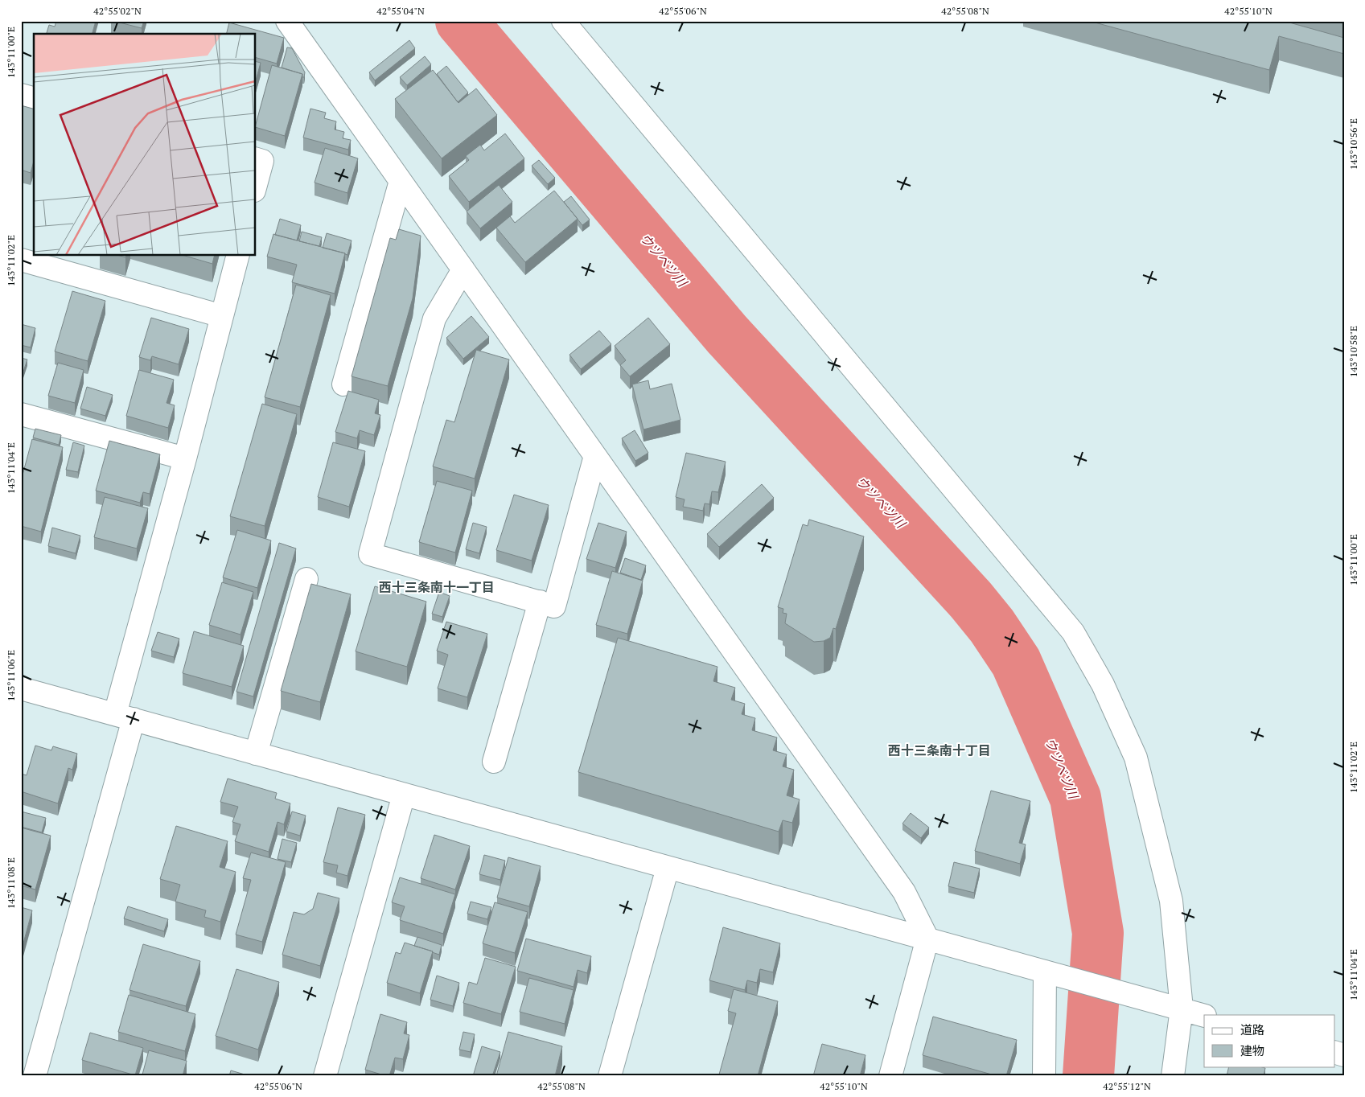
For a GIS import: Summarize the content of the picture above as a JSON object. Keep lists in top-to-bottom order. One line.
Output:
{"districts":["西十三条南十一丁目","西十三条南十丁目"],"water":["ウツベツ川"],"legend":["道路","建物"],"coordinates":["42°55'02\"N","42°55'04\"N","42°55'06\"N","42°55'08\"N","42°55'10\"N","143°11'00\"E","143°10'56\"E","143°11'02\"E","143°10'58\"E","143°11'04\"E","143°11'06\"E","143°11'08\"E","42°55'12\"N"]}
